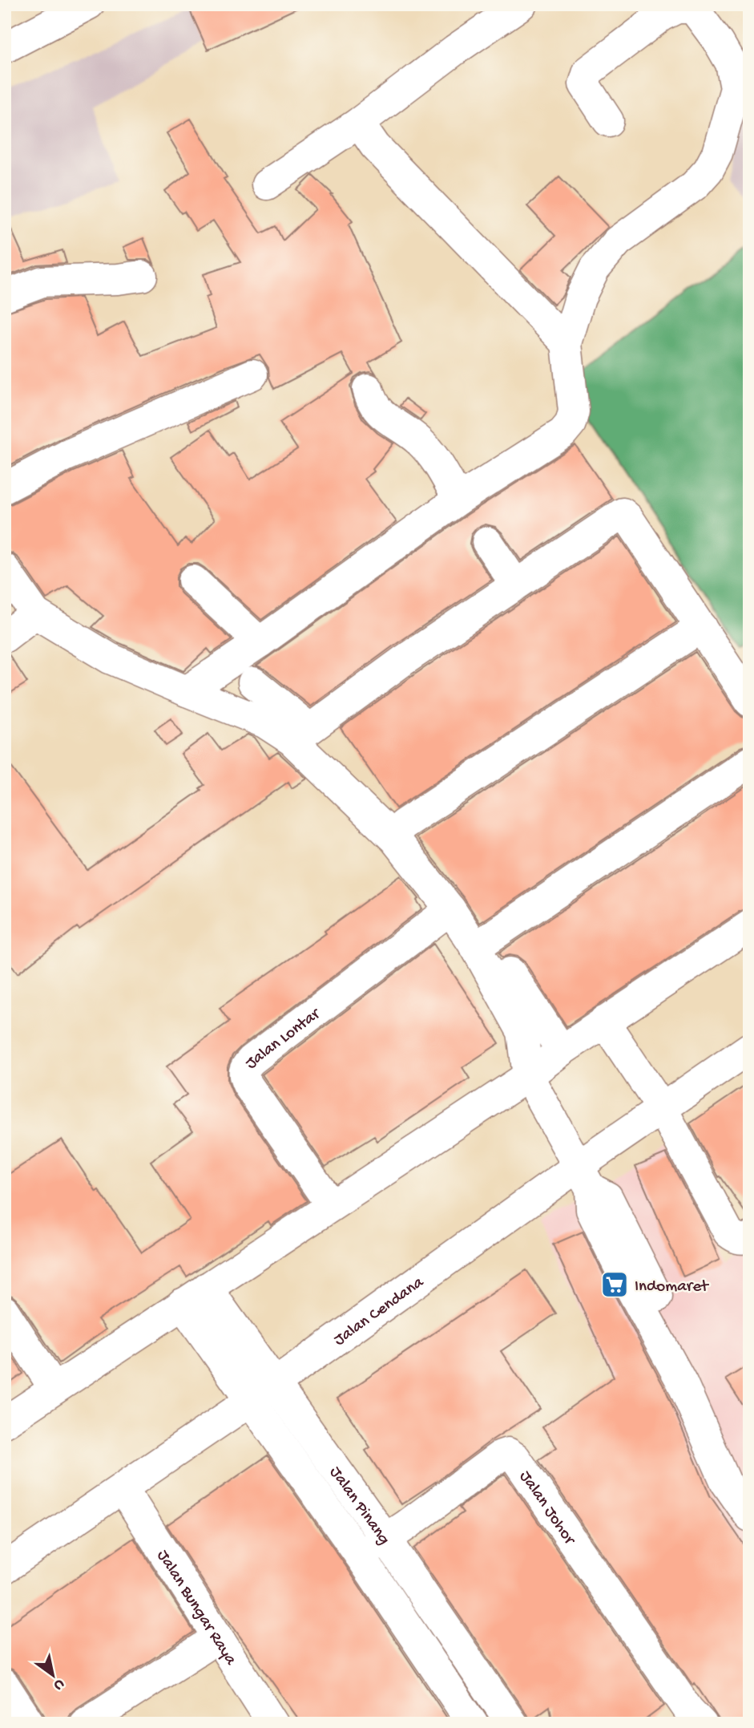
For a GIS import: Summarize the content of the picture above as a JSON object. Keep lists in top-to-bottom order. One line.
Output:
{"streets":{"main road":["Jalan Lontar","Jalan Cendana","Jalan Pinang","Jalan Johor","Jalan Bungar Raya"]},"crossings":[["Jalan Cendana","Jalan Pinang"],["Jalan Cendana","Jalan Bungar Raya"],["Jalan Pinang","Jalan Johor"]],"places":{"supermarket":["Indomaret"]},"north":"bottom right"}
